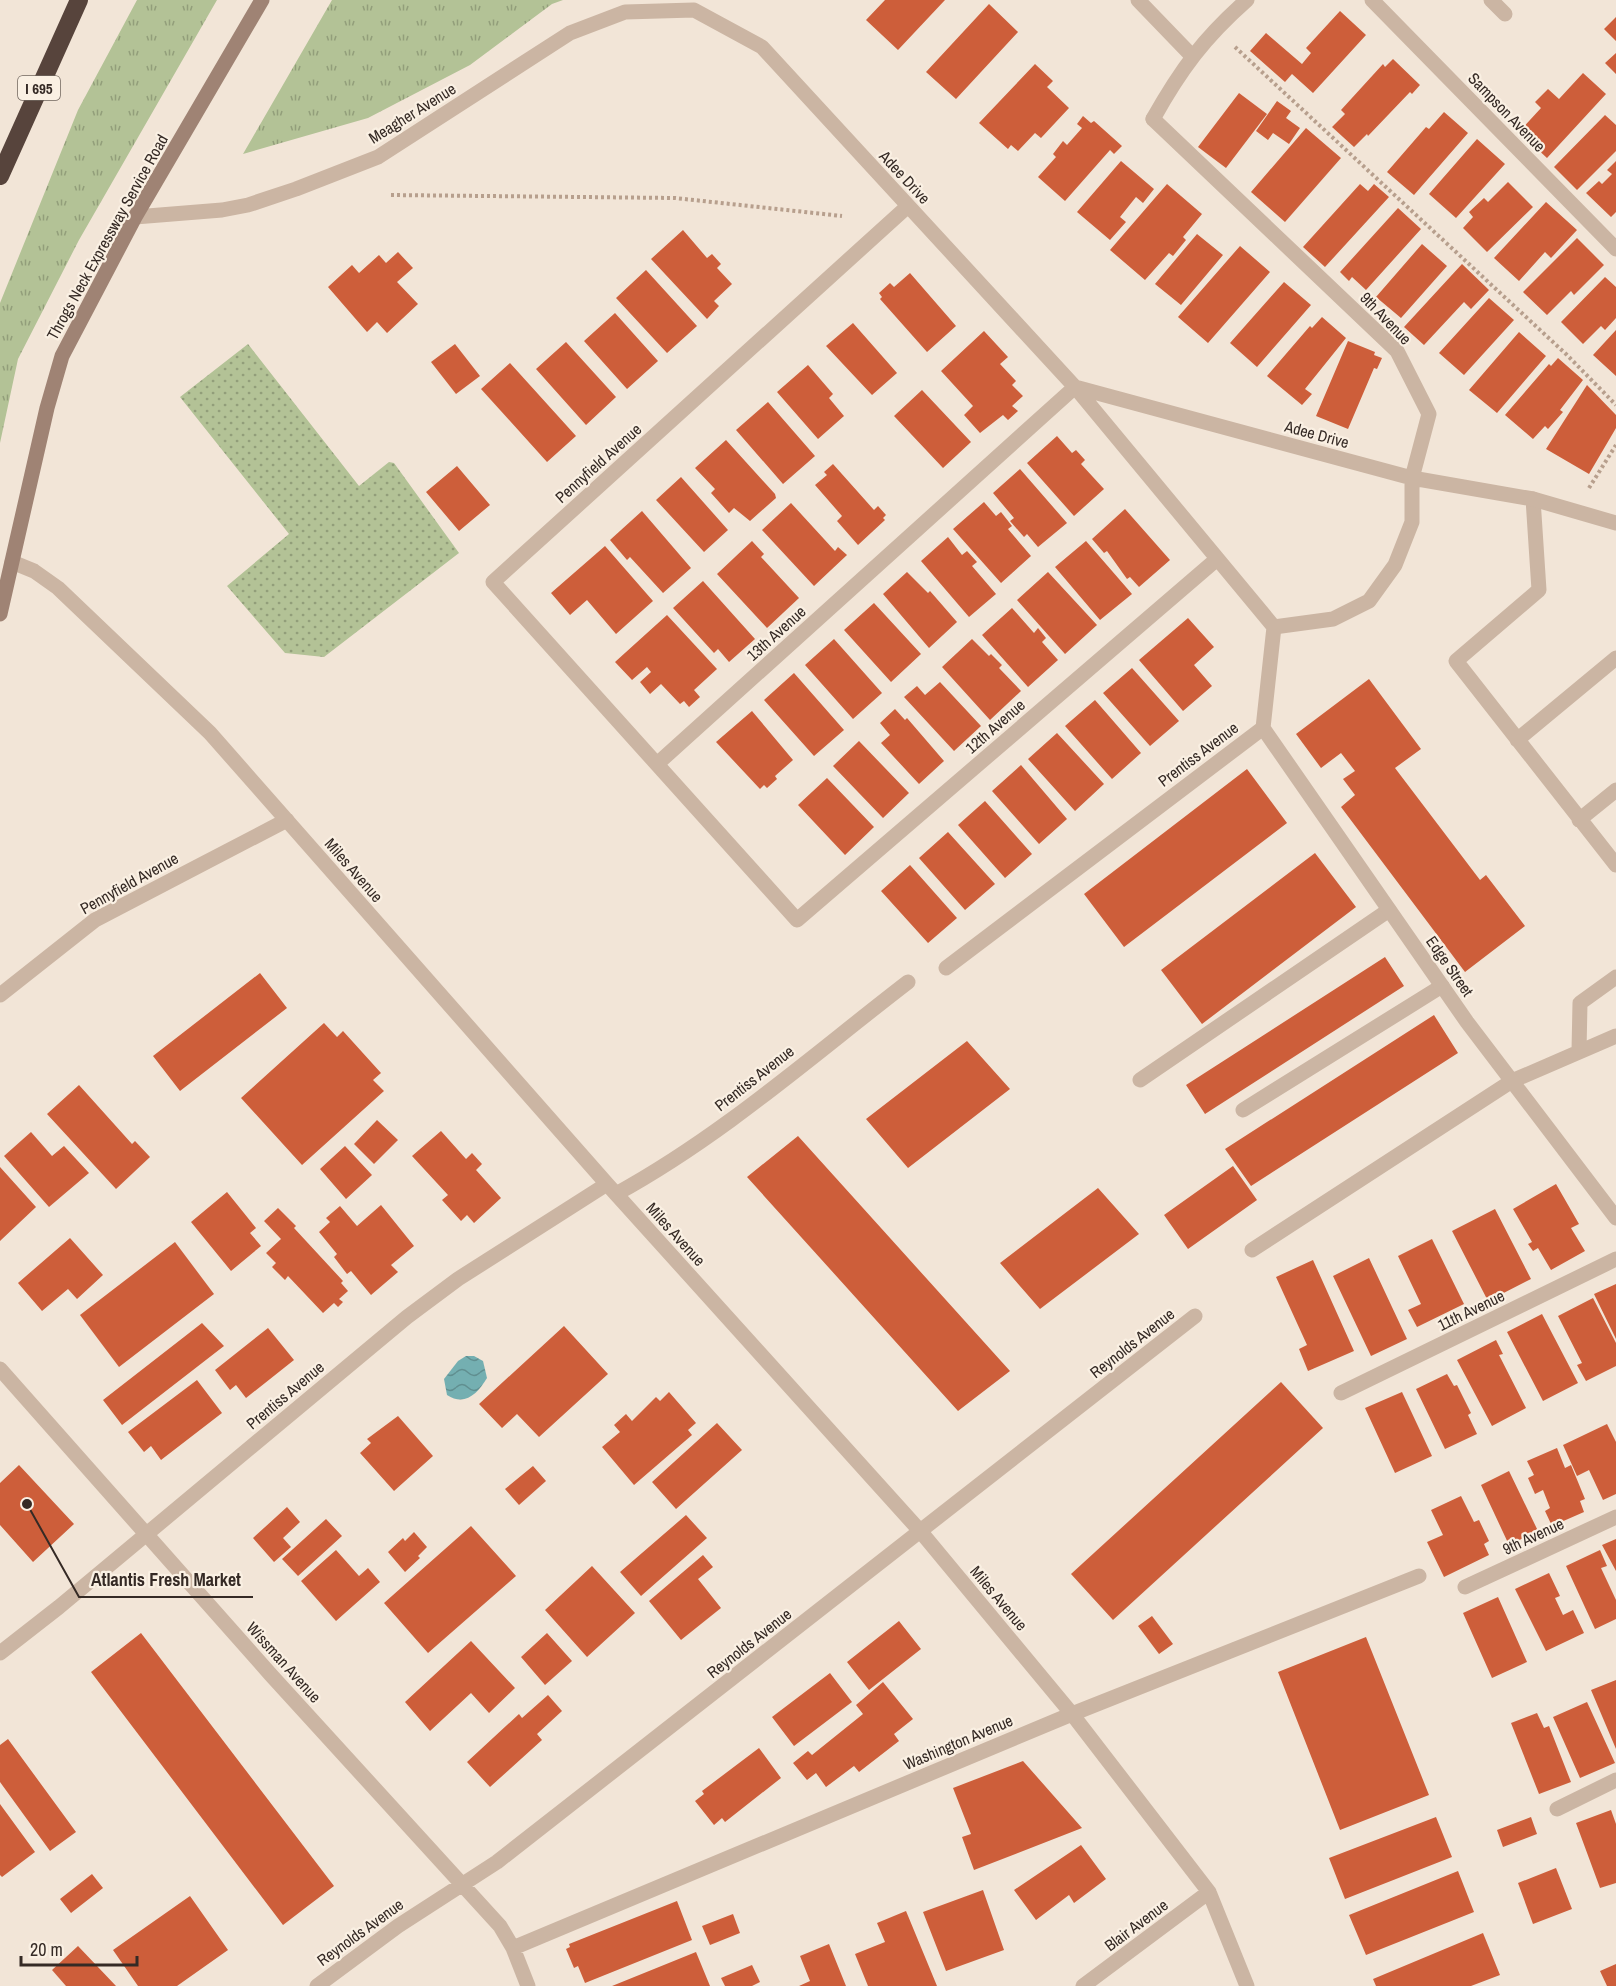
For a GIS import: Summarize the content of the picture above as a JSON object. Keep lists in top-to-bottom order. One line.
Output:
{"streets":{"highway":["I 695"],"street":["Sampson Avenue","Meagher Avenue","Adee Drive","Throgs Neck Expressway Service Road","9th Avenue","Pennyfield Avenue","13th Avenue","12th Avenue","Prentiss Avenue","Miles Avenue","Edge Street","11th Avenue","Reynolds Avenue","Wissman Avenue","Washington Avenue","Blair Avenue"]},"crossings":[["Meagher Avenue","Adee Drive"],["Meagher Avenue","Throgs Neck Expressway Service Road"],["Adee Drive","9th Avenue"],["Adee Drive","Pennyfield Avenue"],["Adee Drive","13th Avenue"],["Adee Drive","12th Avenue"],["Adee Drive","Prentiss Avenue"],["Throgs Neck Expressway Service Road","Miles Avenue"],["Pennyfield Avenue","13th Avenue"],["Pennyfield Avenue","12th Avenue"],["Pennyfield Avenue","Miles Avenue"],["13th Avenue","12th Avenue"],["Prentiss Avenue","Miles Avenue"],["Prentiss Avenue","Edge Street"],["Prentiss Avenue","Wissman Avenue"],["Miles Avenue","Reynolds Avenue"],["Miles Avenue","Washington Avenue"],["Miles Avenue","Blair Avenue"],["Reynolds Avenue","Wissman Avenue"],["Wissman Avenue","Washington Avenue"]],"places":["Atlantis Fresh Market"],"scale_bar":"20 m"}
